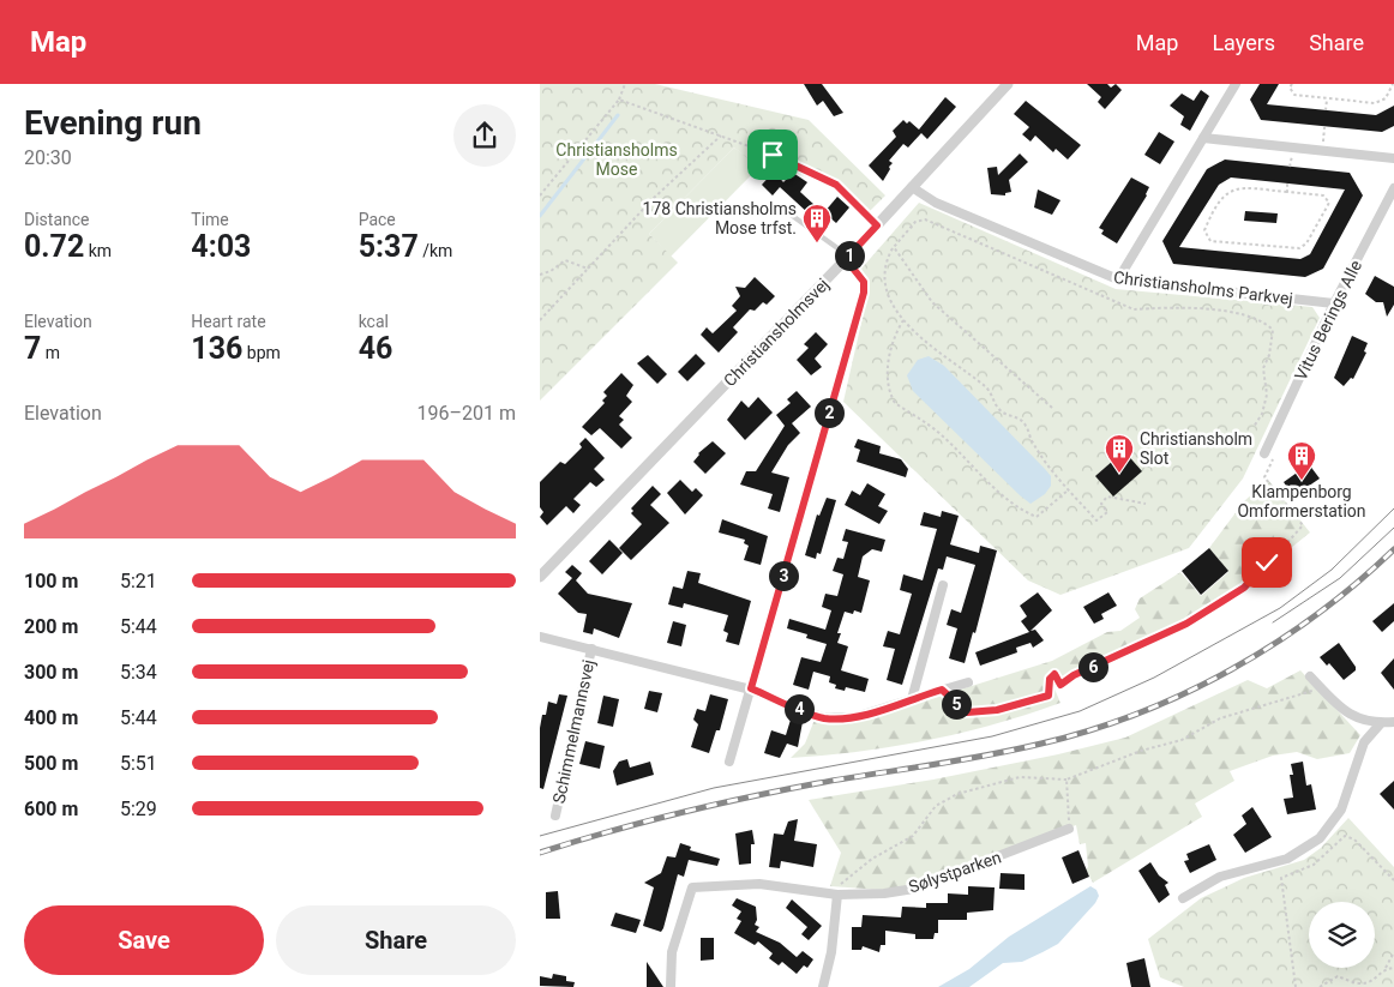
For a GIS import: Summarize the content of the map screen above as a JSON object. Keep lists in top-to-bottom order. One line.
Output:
{"streets":{"street":["Christiansholms Parkvej","Vitus Berings Alle","Christiansholmsvej","Schimmelmannsvej","Sølystparken"]},"crossings":[["Christiansholms Parkvej","Vitus Berings Alle"],["Christiansholms Parkvej","Christiansholmsvej"]],"parks":["Christiansholms Mose"],"places":{"building":["178 Christiansholms Mose trfst.","Christiansholm Slot","Klampenborg Omformerstation"]},"page":{"header":"Map","nav":["Map","Layers","Share"],"heading":["Evening run","20:30"],"stats":[["Distance","0.72 km"],["Time","4:03"],["Pace","5:37 /km"],["Elevation","7 m"],["Heart rate","136 bpm"],["kcal","46"]],"pins":["1","2","3","6","5","4"],"chart":["Elevation","196–201 m"],"list":[{"name":"100 m","note":"5:21"},{"name":"200 m","note":"5:44"},{"name":"300 m","note":"5:34"},{"name":"400 m","note":"5:44"},{"name":"500 m","note":"5:51"},{"name":"600 m","note":"5:29"}],"buttons":["Save","Share"]}}
